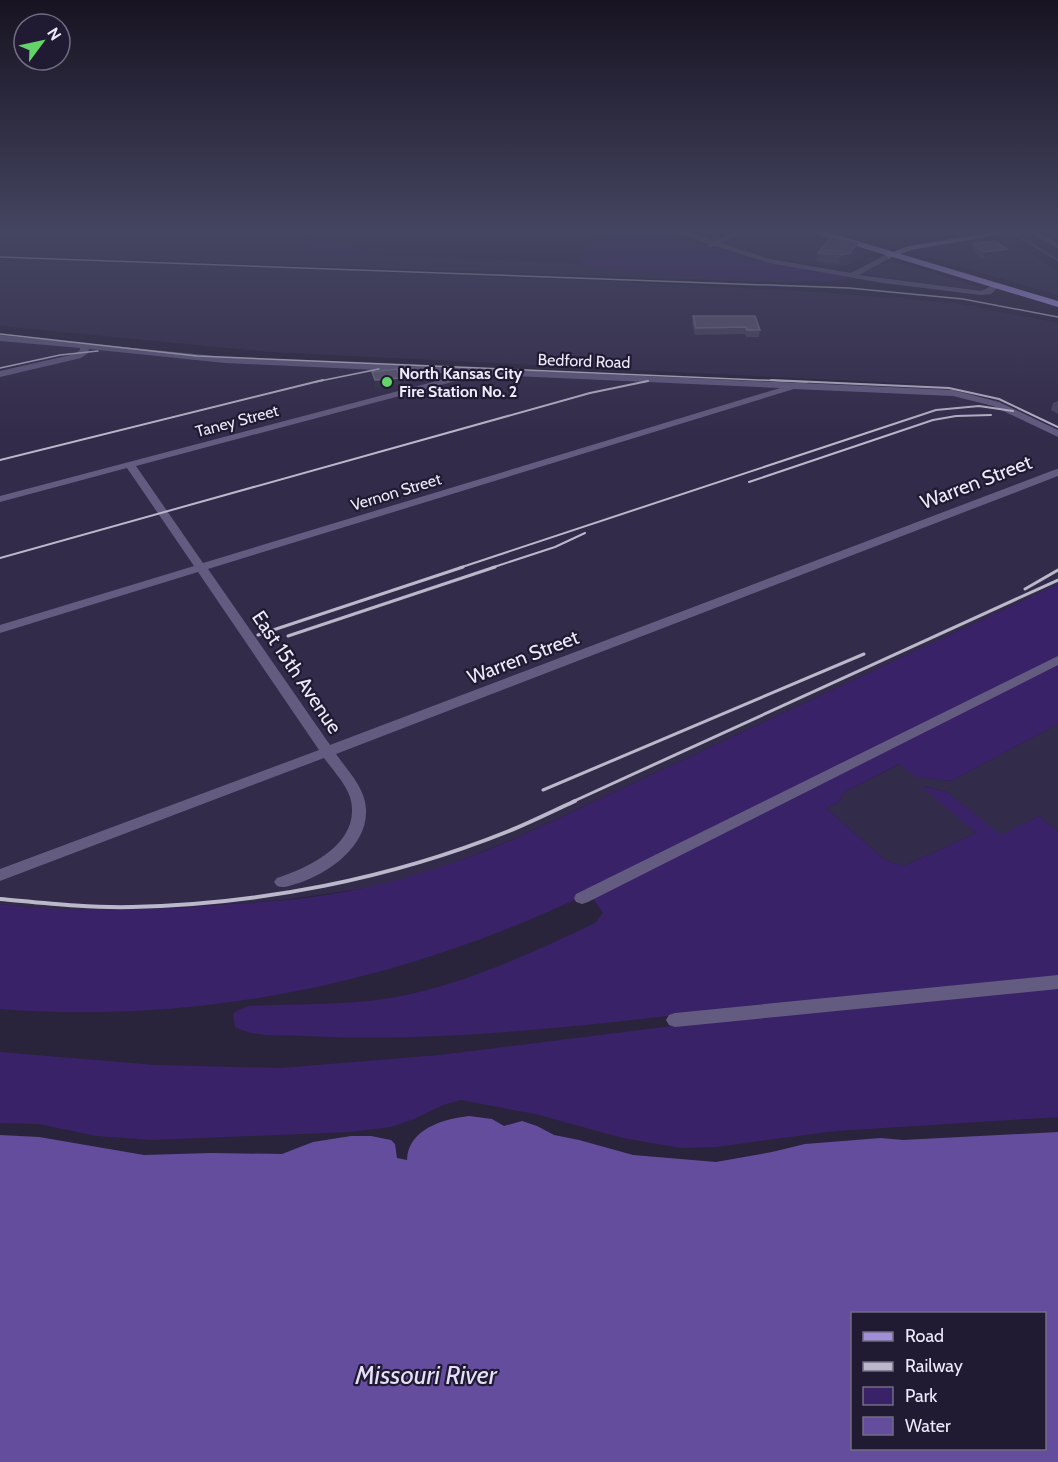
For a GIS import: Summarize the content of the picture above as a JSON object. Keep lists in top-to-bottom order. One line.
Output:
{"streets":{"street":["Bedford Road","Taney Street","Warren Street","Vernon Street","East 15th Avenue"]},"crossings":[["Bedford Road","Taney Street"],["Bedford Road","Vernon Street"],["Taney Street","East 15th Avenue"],["Warren Street","East 15th Avenue"],["Vernon Street","East 15th Avenue"]],"water":["Missouri River"],"places":["North Kansas City Fire Station No. 2"],"legend":["Road","Railway","Park","Water"],"north":"top right"}
